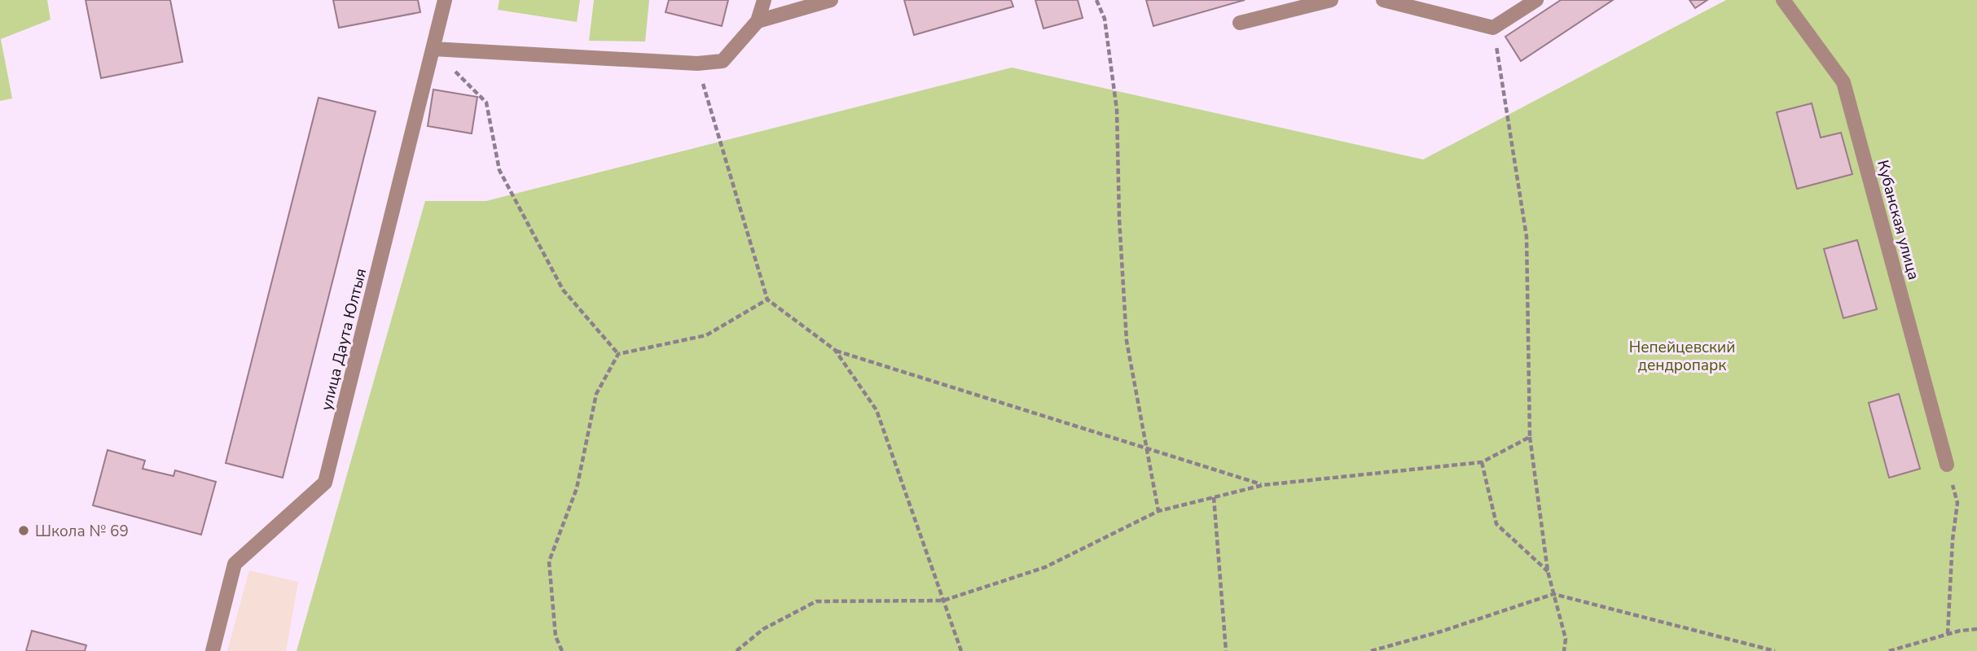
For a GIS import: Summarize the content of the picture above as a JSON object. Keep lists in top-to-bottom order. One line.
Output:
{"streets":{"street":["Кубанская улица","улица Даута Юлтыя"]},"parks":["Непейцевский дендропарк"],"places":["Школа № 69"]}
